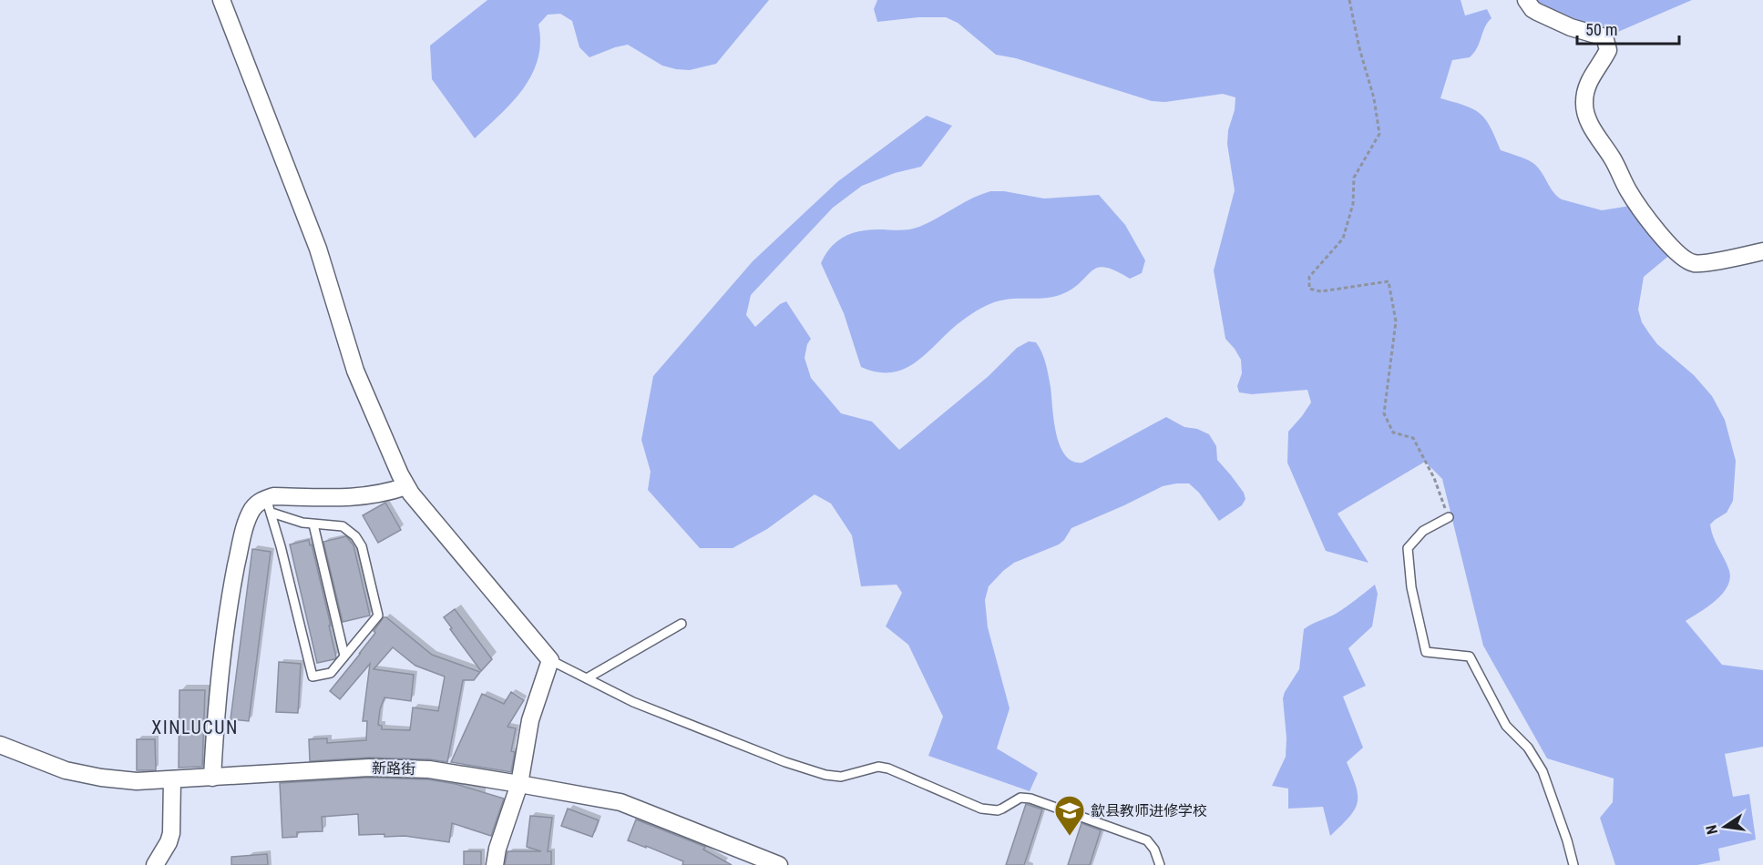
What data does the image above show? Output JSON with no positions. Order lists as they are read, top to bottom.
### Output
{
  "streets": {
    "street": ["新路街"]
  },
  "districts": ["XINLUCUN"],
  "places": {
    "school or university": ["歙县教师进修学校"]
  },
  "scale_bar": "50 m",
  "north": "left"
}
